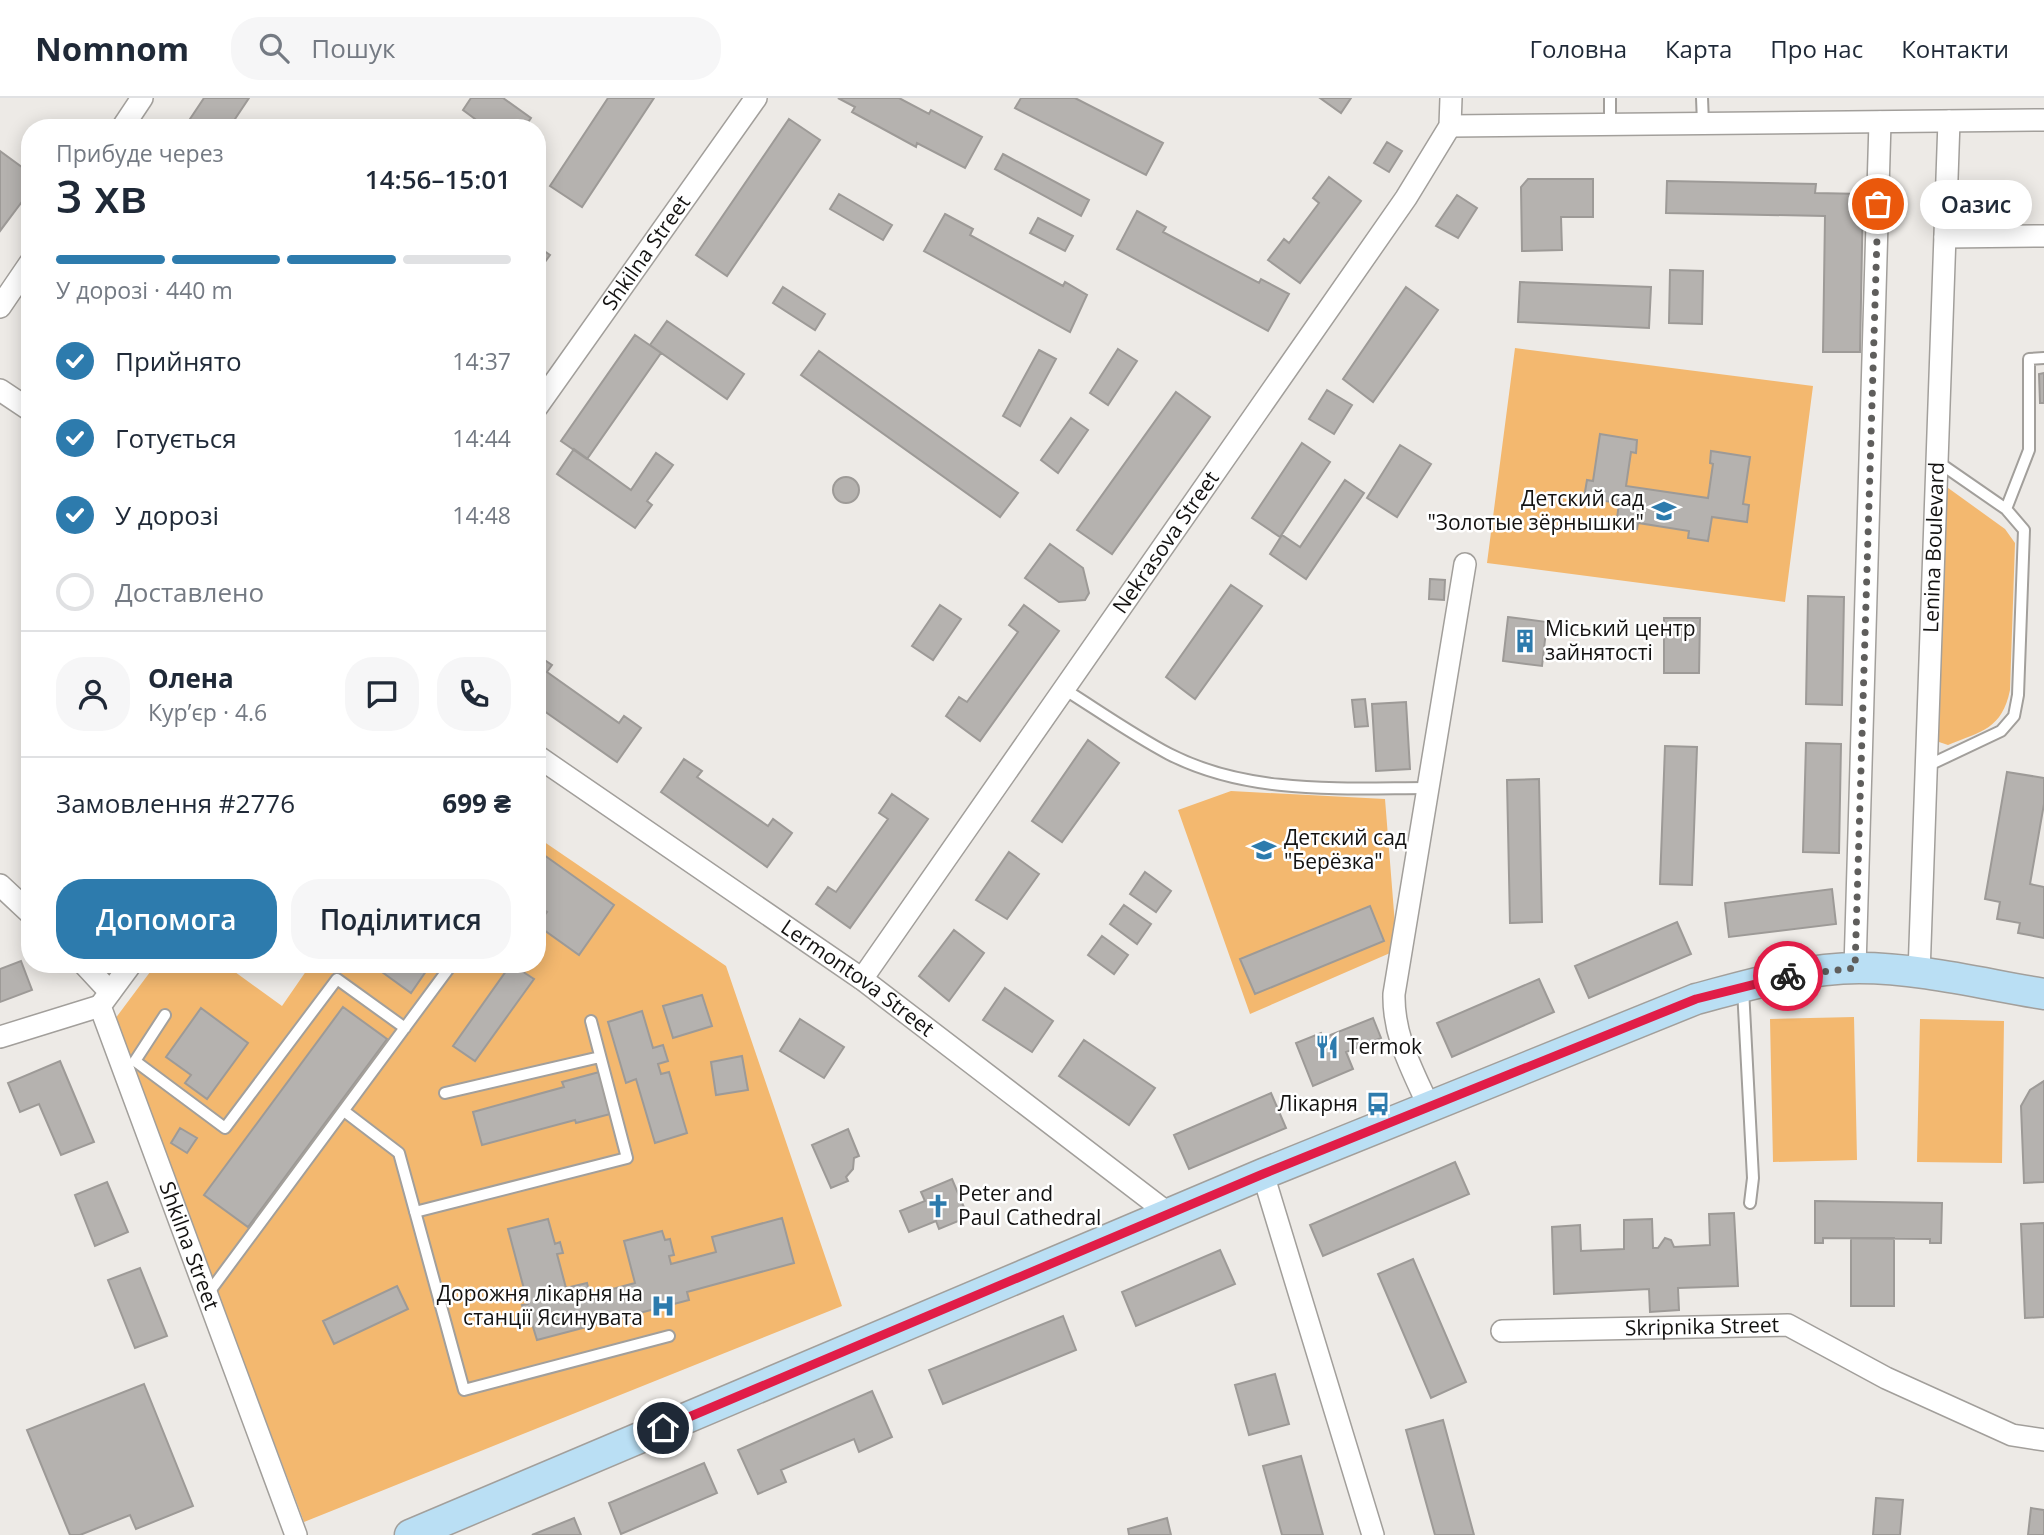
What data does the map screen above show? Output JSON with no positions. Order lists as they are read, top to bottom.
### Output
{
  "streets": {
    "street": [
      "Shkilna Street",
      "Nekrasova Street",
      "Lenina Boulevard",
      "Lermontova Street",
      "Skripnika Street"
    ]
  },
  "crossings": [
    ["Nekrasova Street", "Lermontova Street"]
  ],
  "places": {
    "other": ["Оазис"],
    "school or university": ["Детский сад \"Золотые зёрнышки\"", "Детский сад \"Берёзка\""],
    "building": ["Міський центр зайнятості"],
    "restaurant": ["Termok"],
    "bus stop": ["Лікарня"],
    "church": ["Peter and Paul Cathedral"],
    "hospital": ["Дорожня лікарня на станції Ясинувата"]
  },
  "page": {
    "header": "Nomnom",
    "search": "Пошук",
    "nav": [
      "Головна",
      "Карта",
      "Про нас",
      "Контакти"
    ],
    "heading": ["3 хв", "Прибуде через", "14:56–15:01"],
    "panel": [
      "Олена",
      "Кур’єр · 4.6",
      "Замовлення #2776",
      "699 ₴"
    ],
    "bubble": "Оазис",
    "bar": "У дорозі · 440 m",
    "list": [
      ["Прийнято", "14:37"],
      ["Готується", "14:44"],
      ["У дорозі", "14:48"],
      "Доставлено"
    ],
    "buttons": ["Допомога", "Поділитися"]
  }
}
